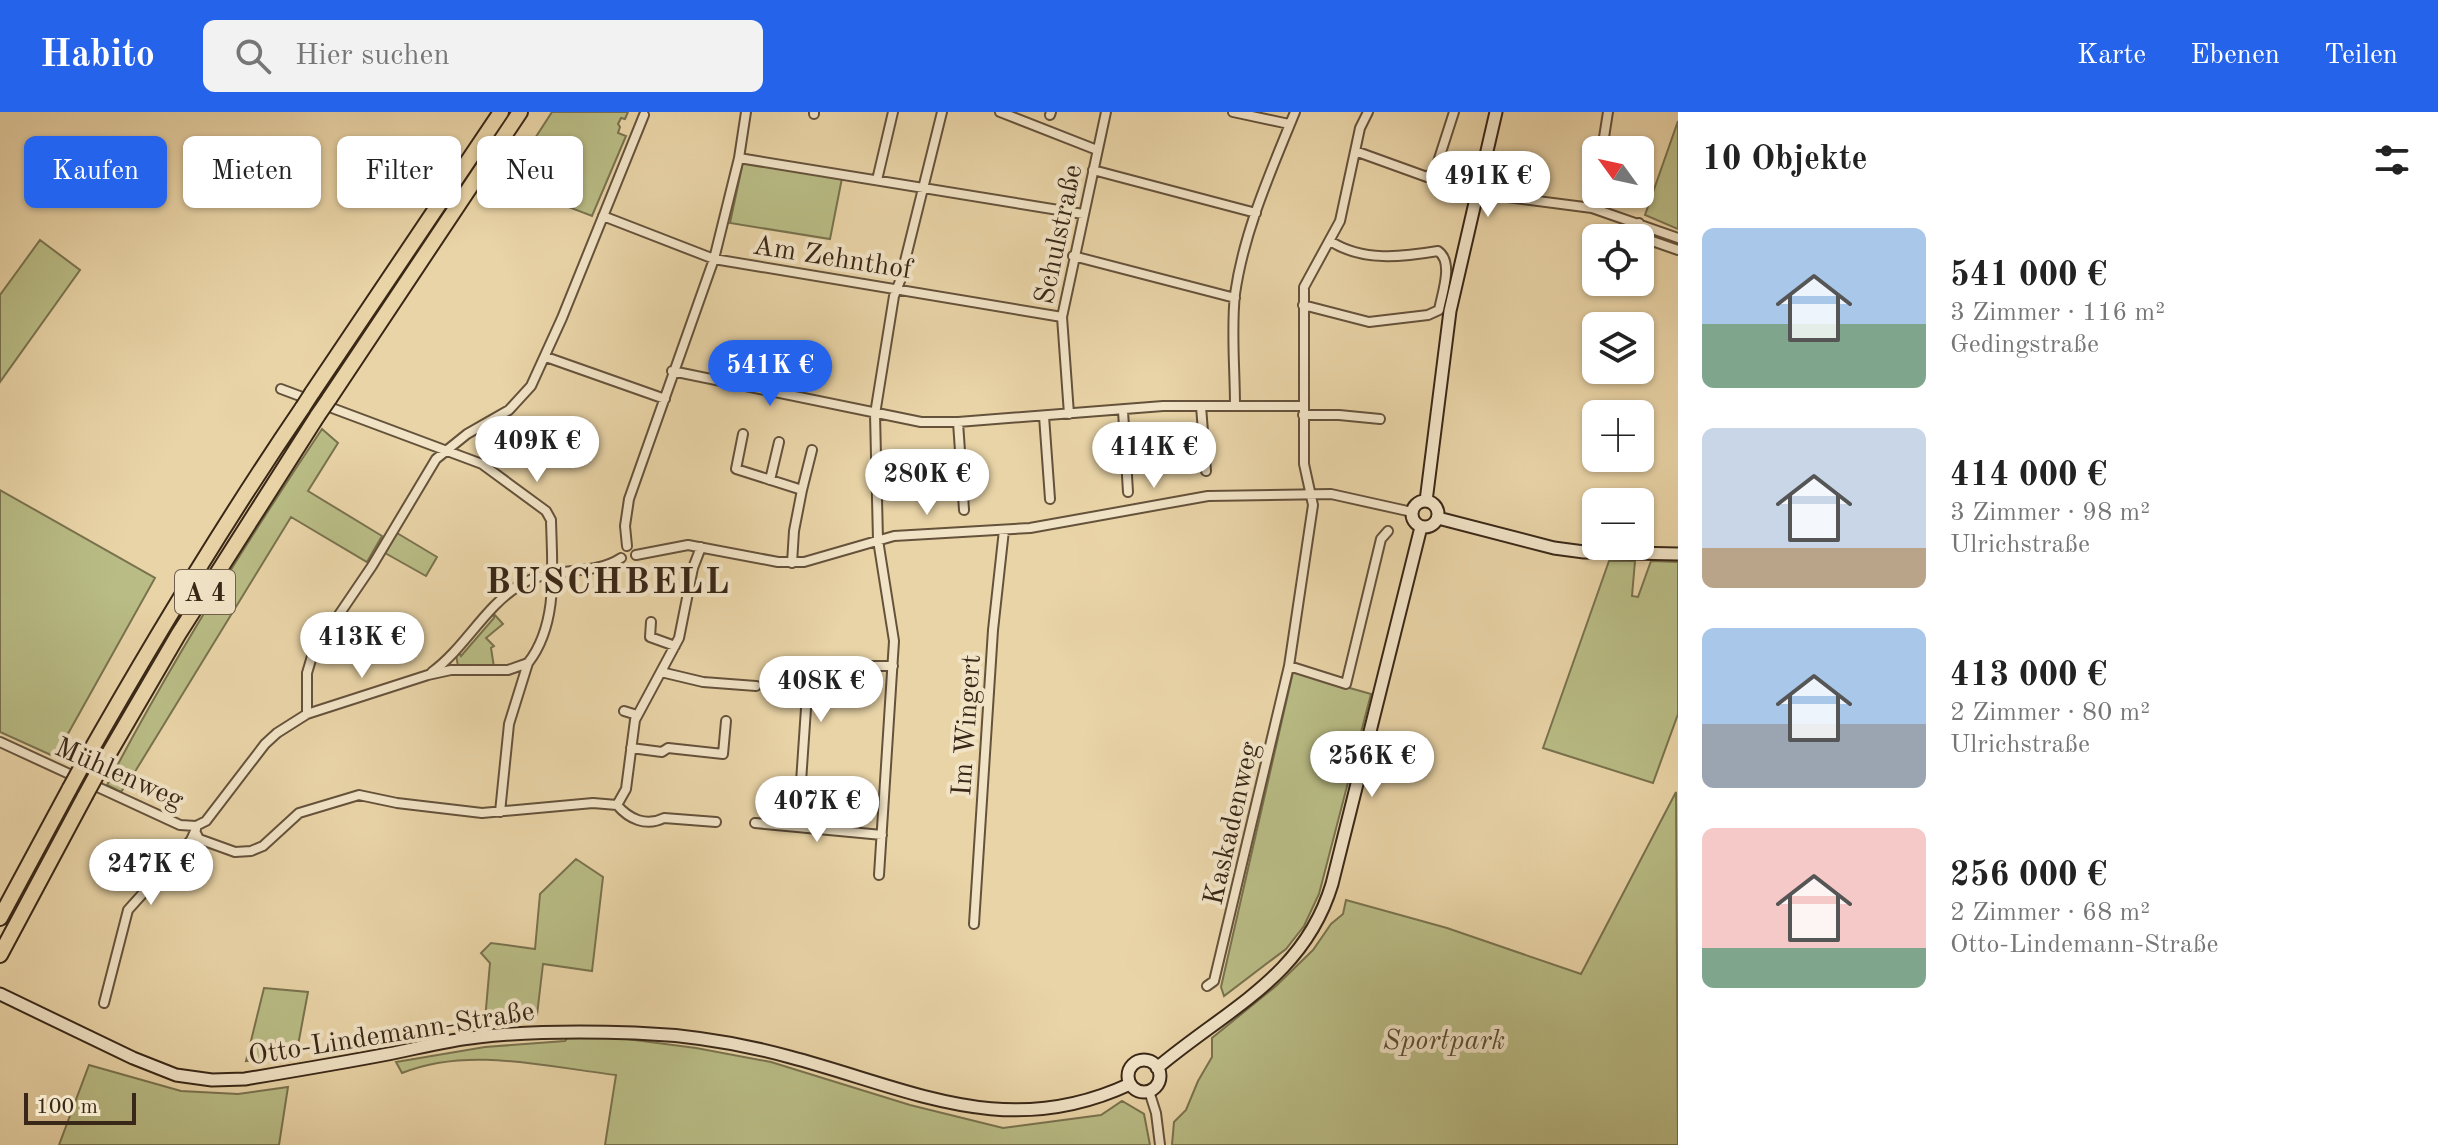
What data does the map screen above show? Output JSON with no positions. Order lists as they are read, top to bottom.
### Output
{
  "streets": {
    "highway": ["A 4"],
    "street": [
      "Schulstraße",
      "Am Zehnthof",
      "Im Wingert",
      "Mühlenweg",
      "Kaskadenweg",
      "Otto-Lindemann-Straße"
    ]
  },
  "crossings": [
    ["Schulstraße", "Am Zehnthof"]
  ],
  "districts": ["BUSCHBELL"],
  "parks": ["Sportpark"],
  "scale_bar": "100 m",
  "north": "top left",
  "page": {
    "header": "Habito",
    "search": "Hier suchen",
    "nav": ["Karte", "Ebenen", "Teilen"],
    "heading": "10 Objekte",
    "map_buttons": ["+", "−"],
    "chip": [
      "Kaufen",
      "Mieten",
      "Filter",
      "Neu"
    ],
    "price": [
      "491K €",
      "541K €",
      "409K €",
      "414K €",
      "280K €",
      "413K €",
      "408K €",
      "256K €",
      "407K €",
      "247K €"
    ],
    "list": [
      {
        "name": "541 000 €",
        "note": "3 Zimmer · 116 m² · Gedingstraße"
      },
      {
        "name": "414 000 €",
        "note": "3 Zimmer · 98 m² · Ulrichstraße"
      },
      {
        "name": "413 000 €",
        "note": "2 Zimmer · 80 m² · Ulrichstraße"
      },
      {
        "name": "256 000 €",
        "note": "2 Zimmer · 68 m² · Otto-Lindemann-Straße"
      }
    ],
    "scale": "100 m"
  }
}
